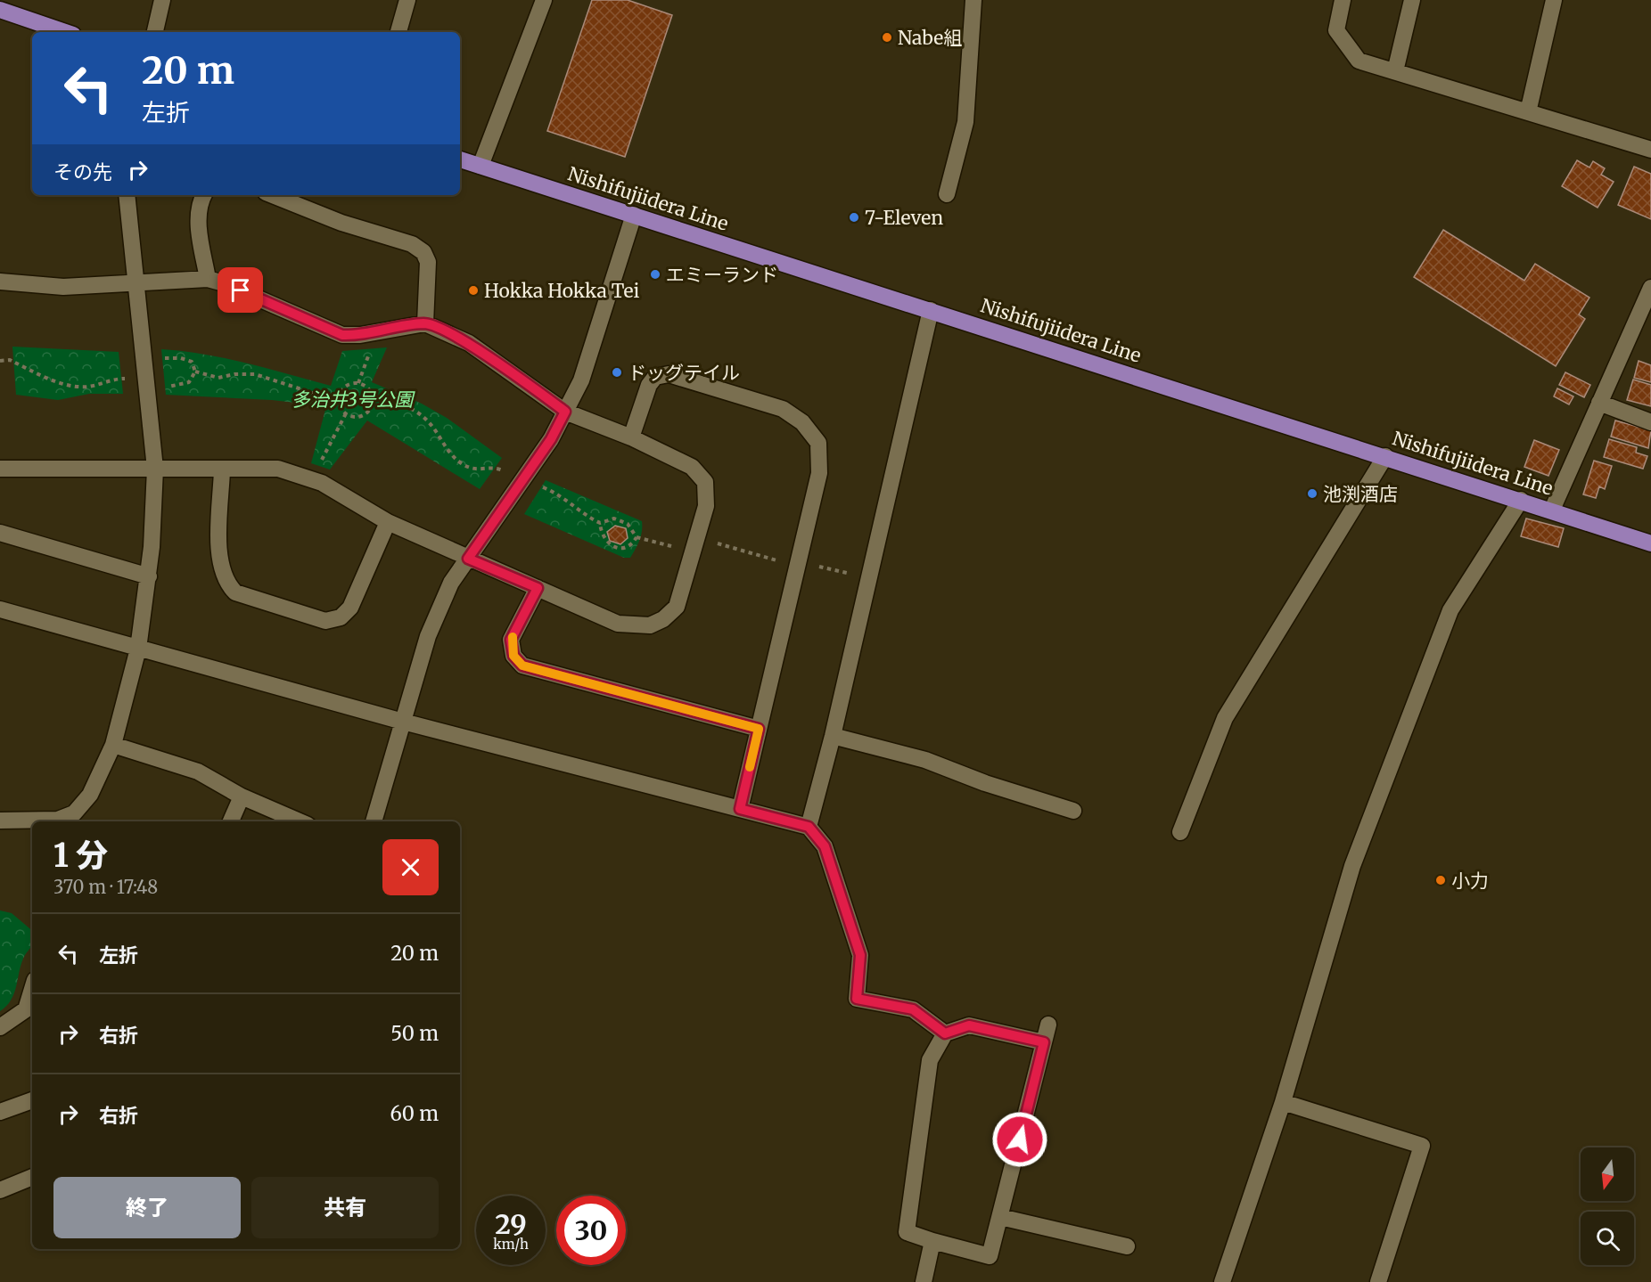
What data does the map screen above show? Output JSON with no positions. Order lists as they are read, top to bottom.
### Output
{
  "streets": {
    "main road": ["Nishifujiidera Line"]
  },
  "parks": ["多治井3号公園"],
  "places": [
    "Nabe組",
    "7-Eleven",
    "エミーランド",
    "Hokka Hokka Tei",
    "ドッグテイル",
    "池渕酒店",
    "小力"
  ],
  "north": "bottom",
  "page": {
    "turn": ["20 m", "左折"],
    "then": "その先",
    "heading": ["1 分", "370 m · 17:48"],
    "list": [
      {
        "name": "左折",
        "value": "20 m"
      },
      {
        "name": "右折",
        "value": "50 m"
      },
      {
        "name": "右折",
        "value": "60 m"
      }
    ],
    "buttons": ["終了", "共有"],
    "speed": "29 km/h",
    "limit": "30"
  }
}
